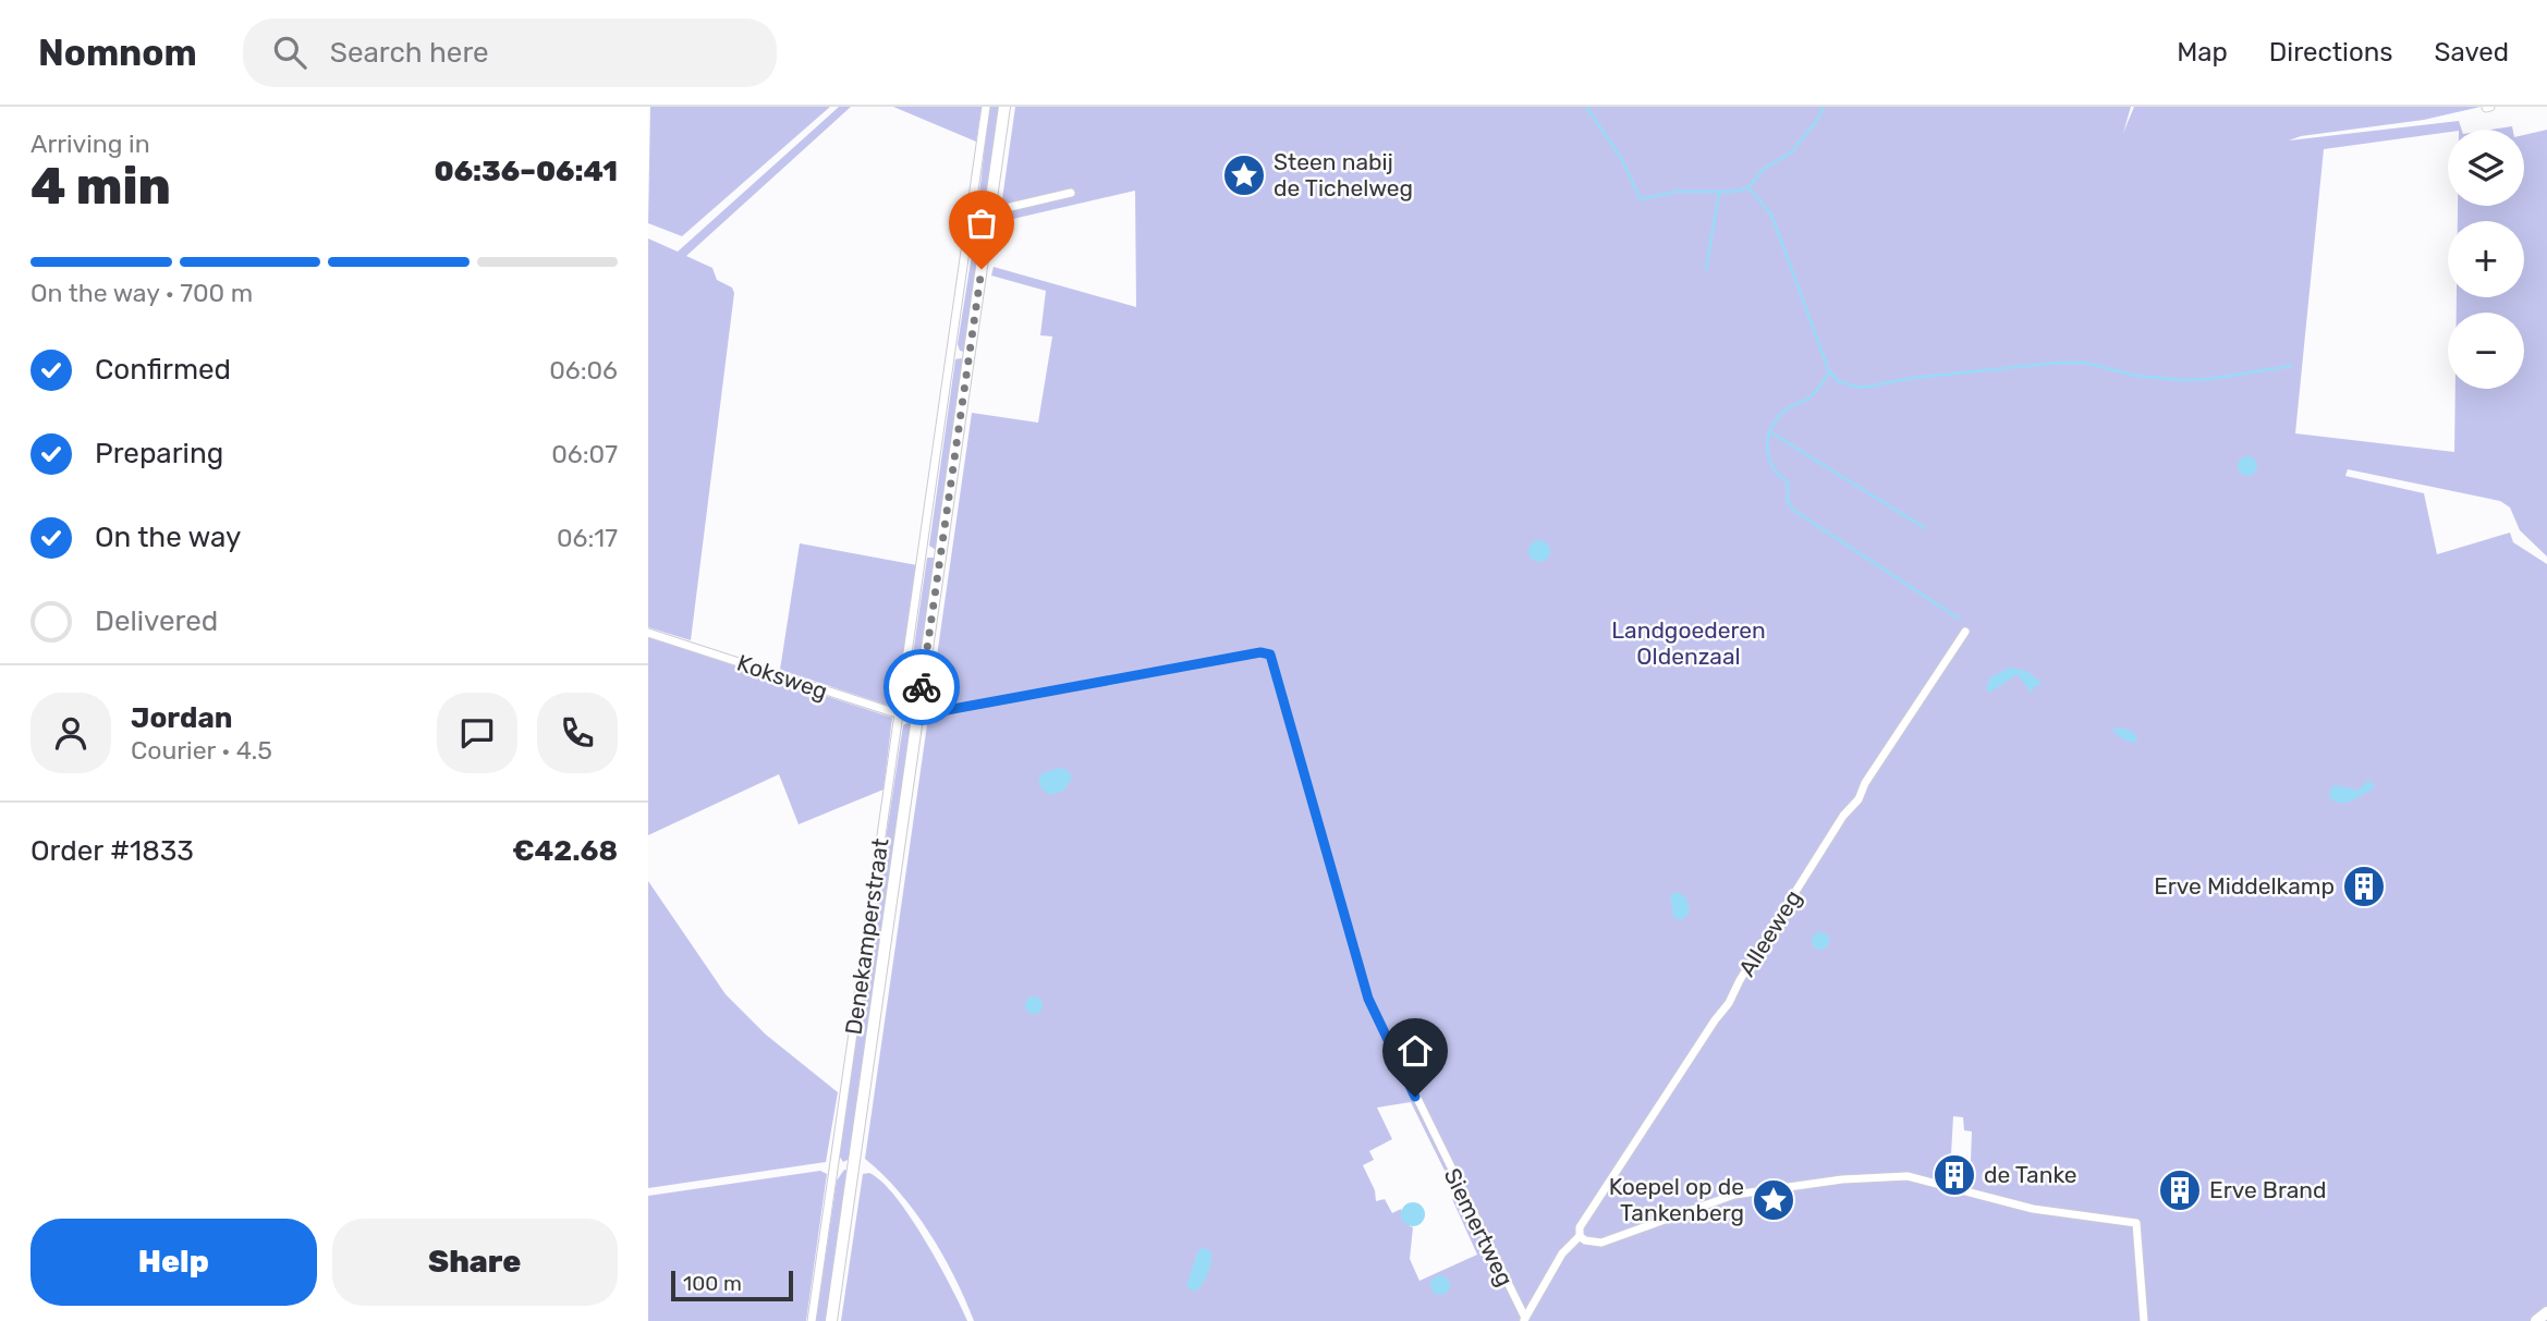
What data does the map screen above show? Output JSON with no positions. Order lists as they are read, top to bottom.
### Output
{
  "streets": {
    "main road": ["Denekamperstraat"],
    "street": ["Koksweg", "Alleeweg", "Siemertweg"]
  },
  "crossings": [
    ["Koksweg", "Denekamperstraat"],
    ["Koksweg", "Siemertweg"],
    ["Alleeweg", "Siemertweg"],
    ["Denekamperstraat", "Siemertweg"]
  ],
  "parks": ["Landgoederen Oldenzaal"],
  "places": {
    "place": ["Steen nabij de Tichelweg", "Koepel op de Tankenberg"],
    "building": ["Erve Middelkamp", "de Tanke", "Erve Brand"]
  },
  "scale_bar": "100 m",
  "page": {
    "header": "Nomnom",
    "search": "Search here",
    "nav": ["Map", "Directions", "Saved"],
    "heading": ["4 min", "Arriving in", "06:36–06:41"],
    "panel": [
      "Jordan",
      "Courier · 4.5",
      "Order #1833",
      "€42.68"
    ],
    "map_buttons": ["+", "−"],
    "bar": "On the way · 700 m",
    "list": [
      ["Confirmed", "06:06"],
      ["Preparing", "06:07"],
      ["On the way", "06:17"],
      "Delivered"
    ],
    "buttons": ["Help", "Share"],
    "scale": "100 m"
  }
}
